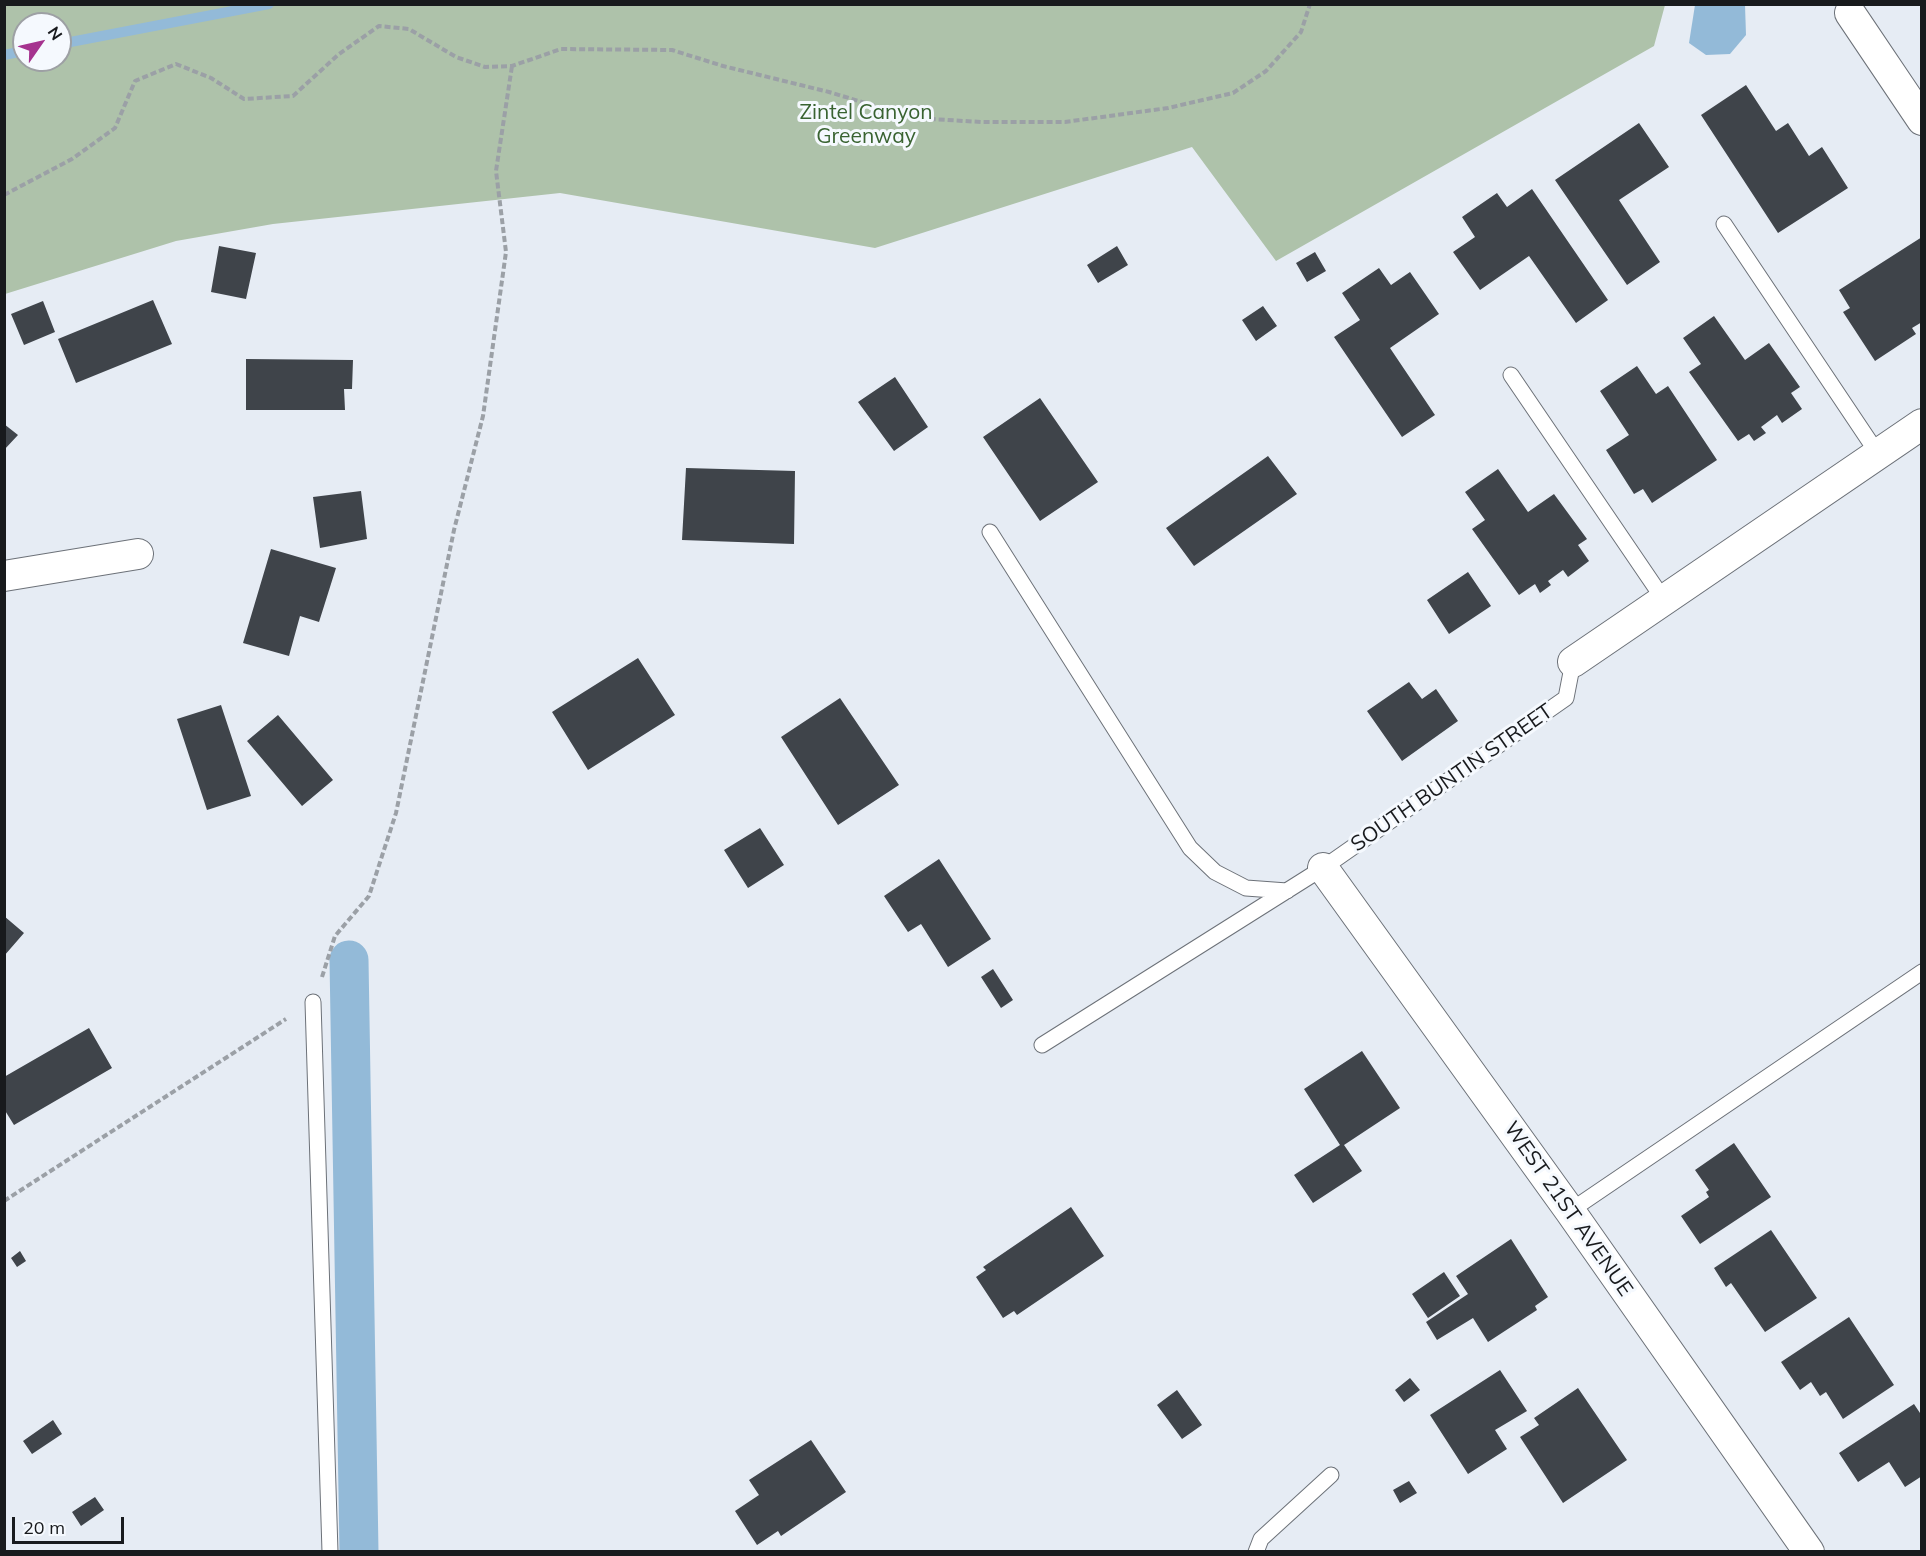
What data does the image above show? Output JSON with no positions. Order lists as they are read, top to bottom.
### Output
{
  "streets": {
    "street": ["SOUTH BUNTIN STREET", "WEST 21ST AVENUE"]
  },
  "crossings": [
    ["SOUTH BUNTIN STREET", "WEST 21ST AVENUE"]
  ],
  "parks": ["Zintel Canyon Greenway"],
  "scale_bar": "20 m",
  "north": "top right"
}
